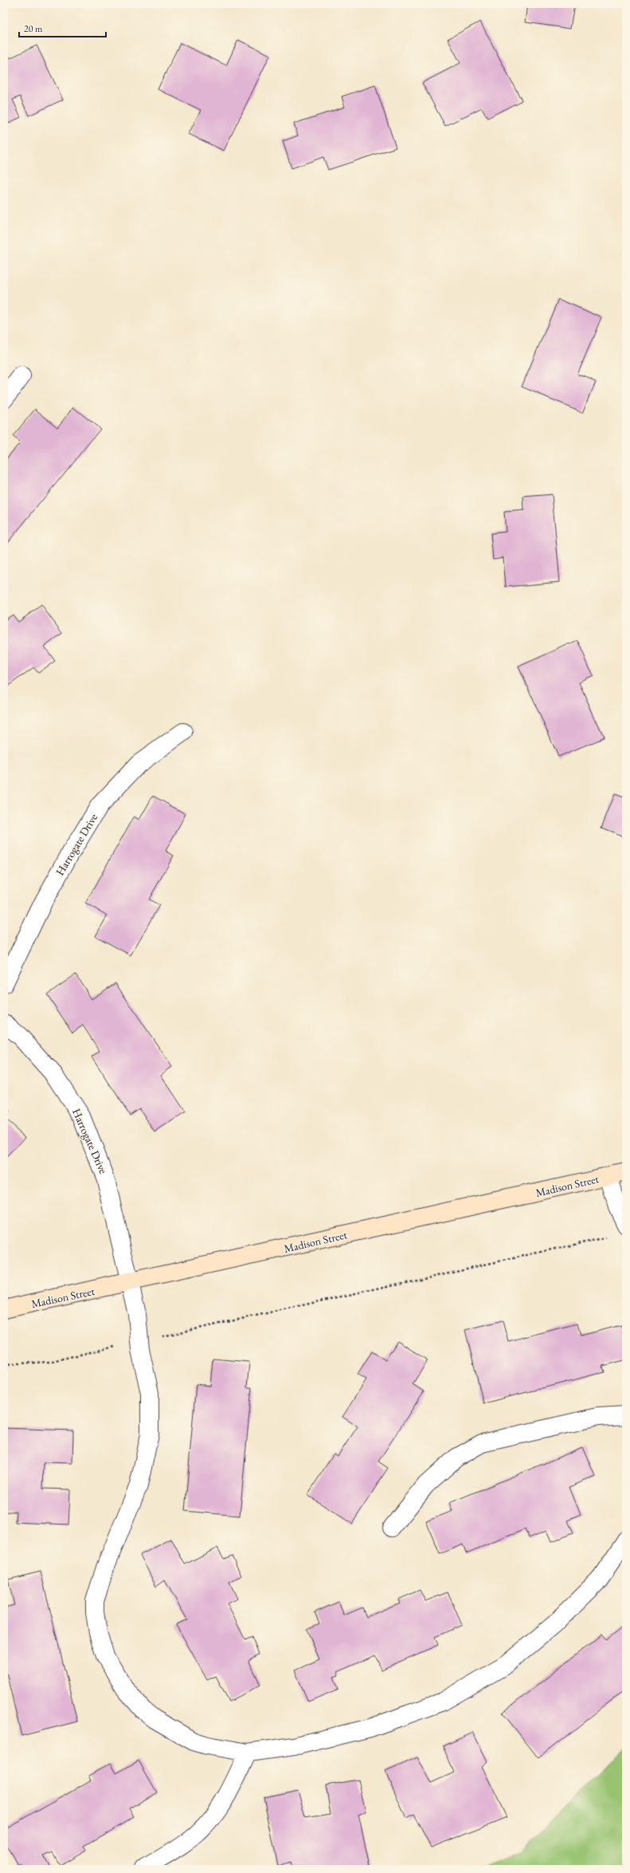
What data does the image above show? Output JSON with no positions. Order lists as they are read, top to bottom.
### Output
{
  "streets": {
    "street": ["Harrogate Drive", "Madison Street"]
  },
  "crossings": [
    ["Harrogate Drive", "Madison Street"]
  ],
  "scale_bar": "20 m"
}
